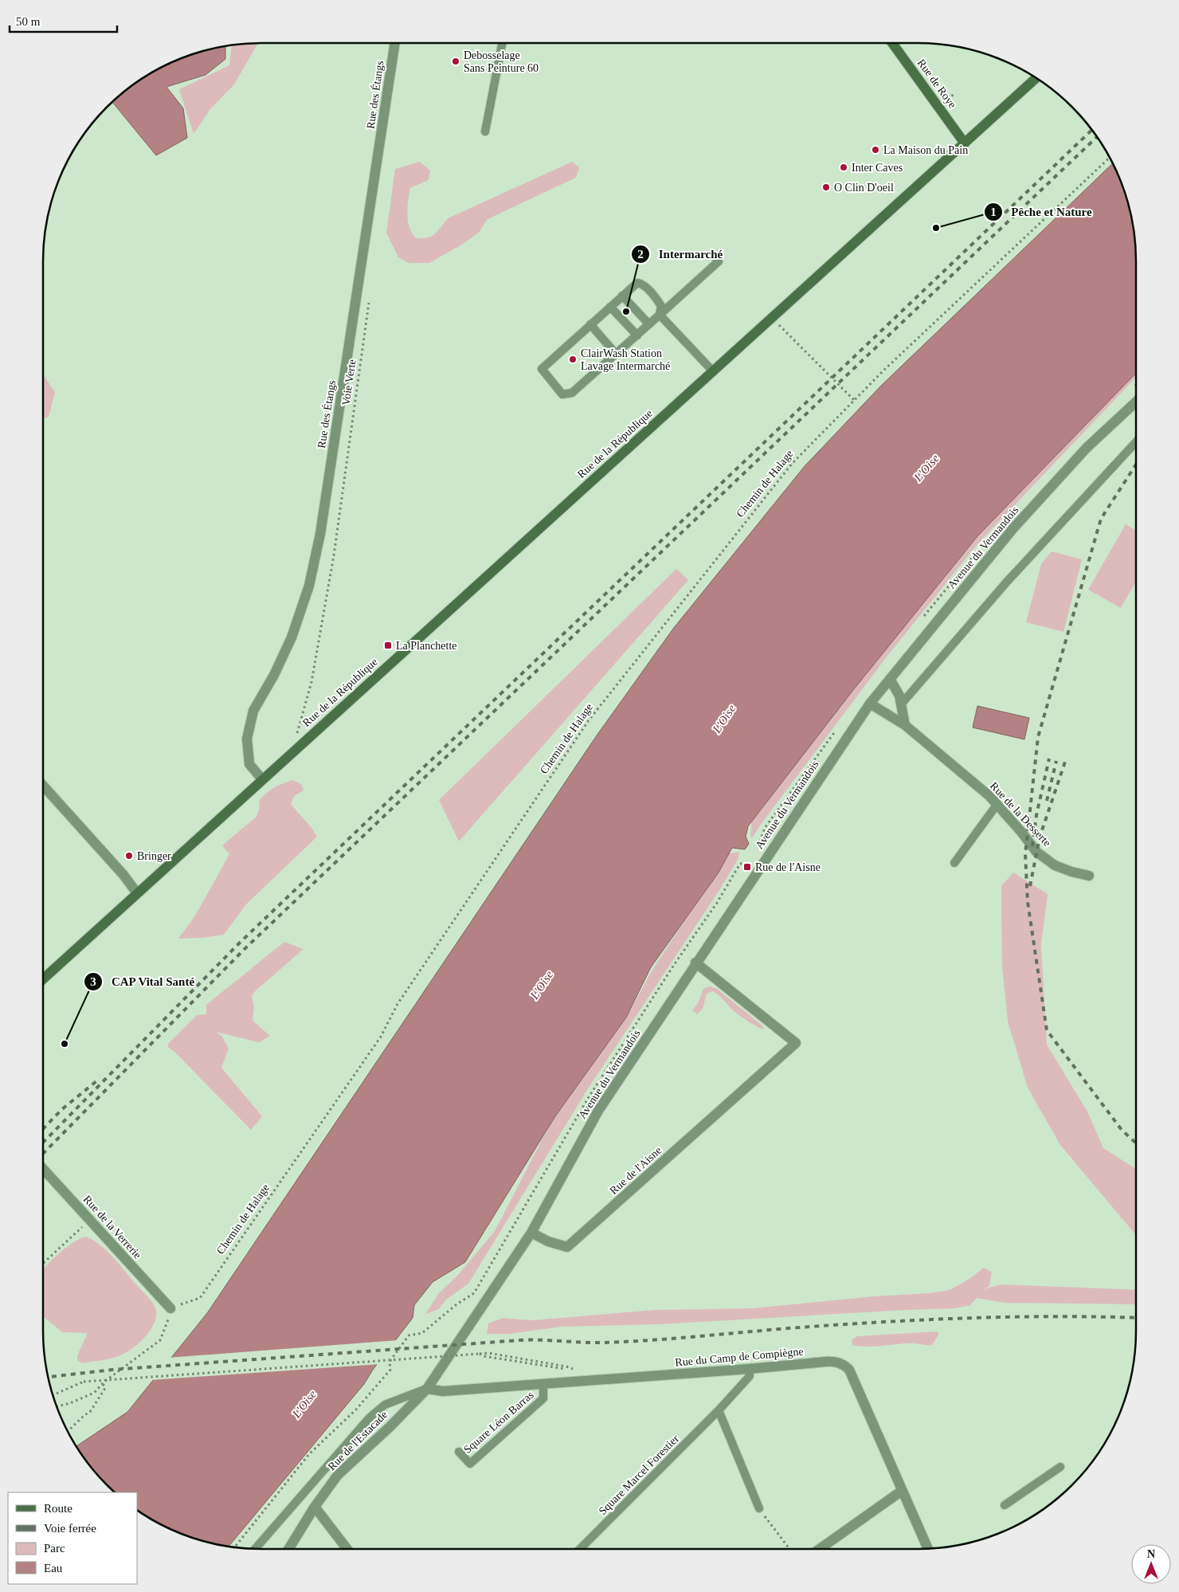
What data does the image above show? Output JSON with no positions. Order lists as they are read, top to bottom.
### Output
{
  "streets": {
    "main road": ["Rue de Roye", "Rue de la République"],
    "street": [
      "Rue des Étangs",
      "Avenue du Vermandois",
      "Rue de la Desserte",
      "Rue de l'Aisne",
      "Rue de la Verrerie",
      "Rue du Camp de Compiègne",
      "Rue de l'Estacade"
    ],
    "lane": ["Square Léon Barras", "Square Marcel Forestier"],
    "path": ["Voie Verte", "Chemin de Halage"]
  },
  "crossings": [
    ["Rue de Roye", "Rue de la République"],
    ["Rue des Étangs", "Rue de la République"],
    ["Chemin de Halage", "Rue de la Verrerie"],
    ["Avenue du Vermandois", "Rue de la Desserte"],
    ["Avenue du Vermandois", "Rue de l'Aisne"],
    ["Avenue du Vermandois", "Rue du Camp de Compiègne"],
    ["Avenue du Vermandois", "Rue de l'Estacade"],
    ["Rue du Camp de Compiègne", "Square Léon Barras"],
    ["Rue du Camp de Compiègne", "Rue de l'Estacade"],
    ["Rue du Camp de Compiègne", "Square Marcel Forestier"]
  ],
  "water": ["L'Oise"],
  "places": {
    "other": [
      "Debosselage Sans Peinture 60",
      "La Maison du Pain",
      "Inter Caves",
      "O Clin D'oeil",
      "Pêche et Nature",
      "Intermarché",
      "ClairWash Station Lavage Intermarché",
      "Bringer",
      "CAP Vital Santé"
    ],
    "transit": ["La Planchette", "Rue de l'Aisne"]
  },
  "legend": [
    "Route",
    "Voie ferrée",
    "Parc",
    "Eau"
  ],
  "scale_bar": "50 m",
  "north": "top"
}
